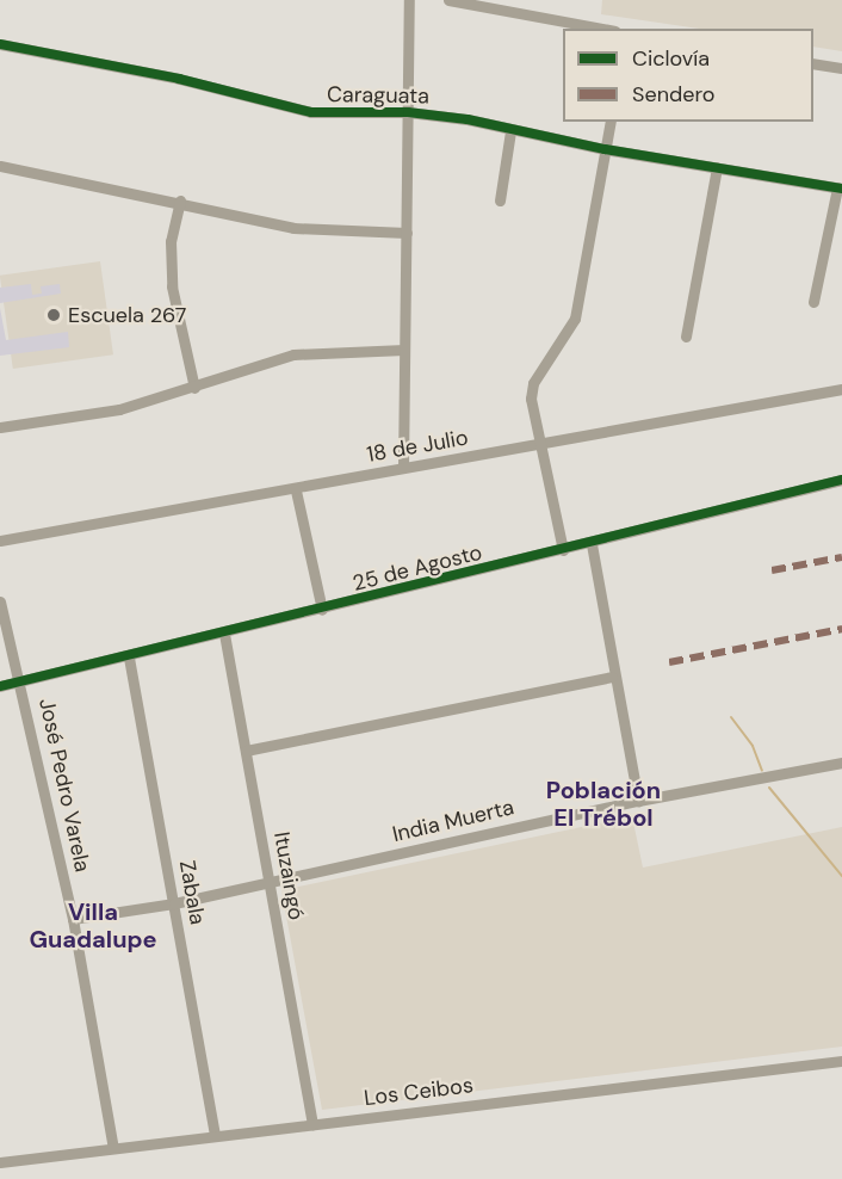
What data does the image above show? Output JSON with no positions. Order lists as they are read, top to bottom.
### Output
{
  "streets": {
    "street": [
      "Caraguata",
      "18 de Julio",
      "25 de Agosto",
      "José Pedro Varela",
      "India Muerta",
      "Ituzaingó",
      "Zabala",
      "Los Ceibos"
    ]
  },
  "crossings": [
    ["25 de Agosto", "José Pedro Varela"],
    ["25 de Agosto", "Ituzaingó"],
    ["25 de Agosto", "Zabala"],
    ["José Pedro Varela", "India Muerta"],
    ["José Pedro Varela", "Los Ceibos"],
    ["India Muerta", "Ituzaingó"],
    ["India Muerta", "Zabala"],
    ["Ituzaingó", "Los Ceibos"],
    ["Zabala", "Los Ceibos"]
  ],
  "districts": ["Población El Trébol", "Villa Guadalupe"],
  "places": ["Escuela 267"],
  "legend": ["Ciclovía", "Sendero"]
}
